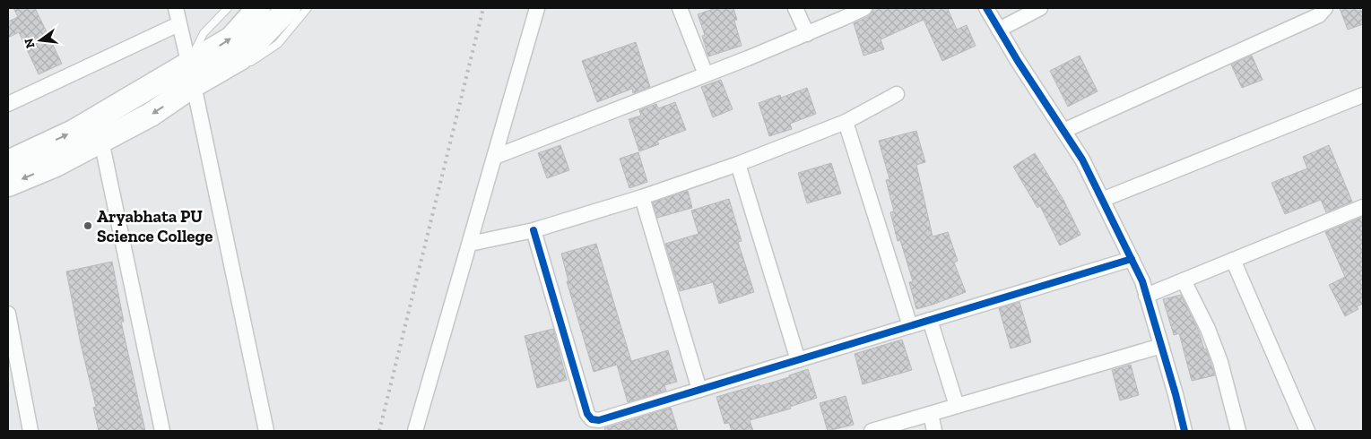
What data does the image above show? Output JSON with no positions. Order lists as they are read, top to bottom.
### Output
{
  "places": ["Aryabhata PU Science College"],
  "north": "left"
}
